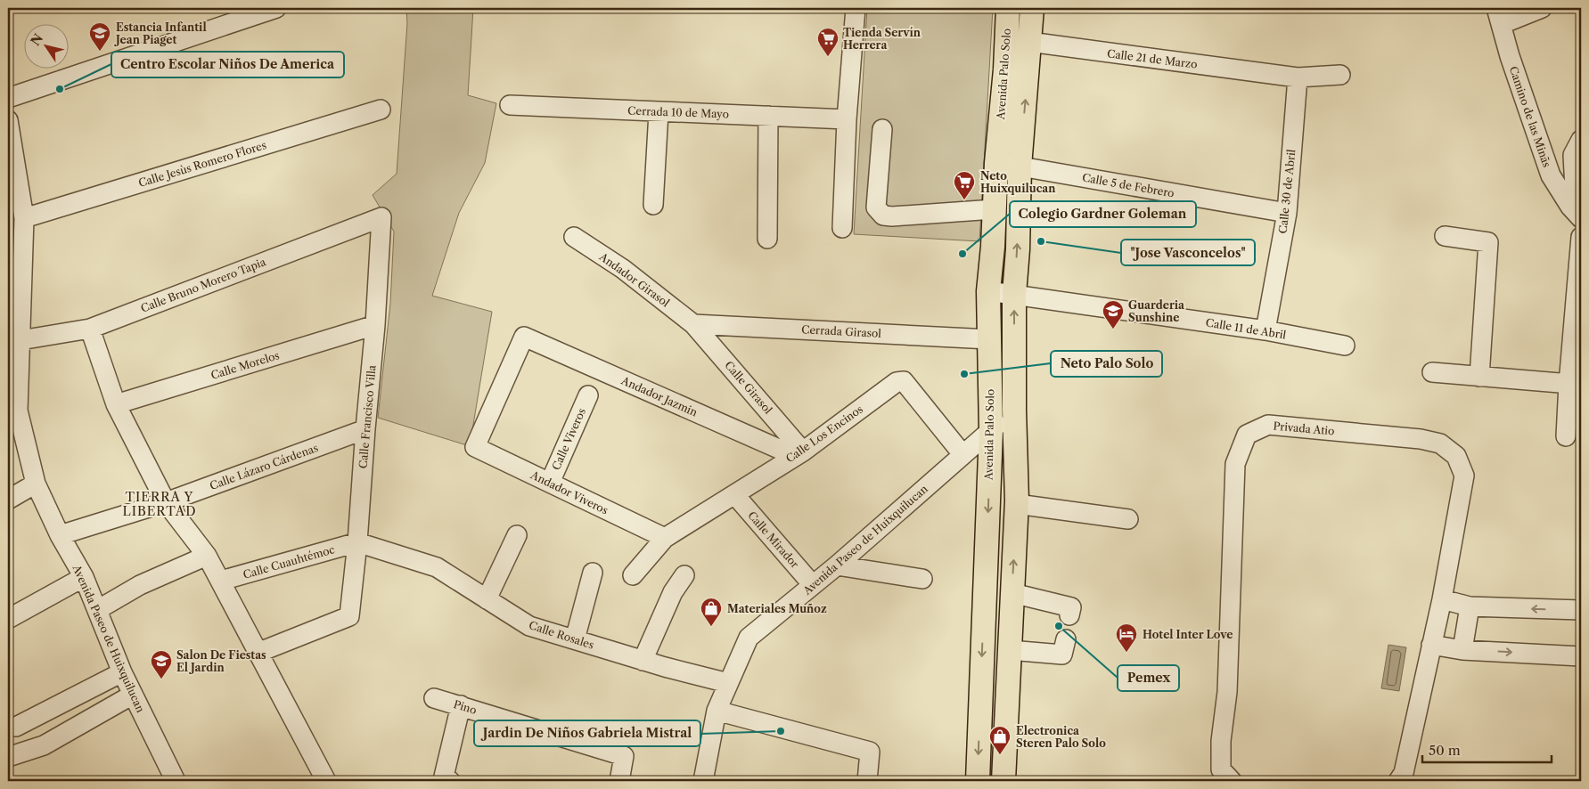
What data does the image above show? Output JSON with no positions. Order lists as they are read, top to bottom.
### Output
{
  "streets": {
    "main road": ["Avenida Palo Solo"],
    "street": [
      "Calle 21 de Marzo",
      "Cerrada 10 de Mayo",
      "Camino de las Minãs",
      "Calle Jesùs Romero Flores",
      "Calle 5 de Febrero",
      "Calle 30 de Abril",
      "Andador Girasol",
      "Calle Bruno Morero Tapia",
      "Calle 11 de Abril",
      "Cerrada Girasol",
      "Calle Morelos",
      "Calle Girasol",
      "Andador Jazmin",
      "Calle Francisco Villa",
      "Privada Atio",
      "Calle Los Encinos",
      "Calle Viveros",
      "Calle Lázaro Cárdenas",
      "Andador Viveros",
      "Calle Mirador",
      "Avenida Paseo de Huixquilucan",
      "Calle Cuauhtémoc",
      "Calle Rosales",
      "Pino"
    ]
  },
  "crossings": [
    ["Calle 21 de Marzo", "Avenida Palo Solo"],
    ["Calle 21 de Marzo", "Calle 30 de Abril"],
    ["Avenida Palo Solo", "Calle 5 de Febrero"],
    ["Avenida Palo Solo", "Calle 11 de Abril"],
    ["Avenida Palo Solo", "Cerrada Girasol"],
    ["Avenida Palo Solo", "Avenida Paseo de Huixquilucan"],
    ["Calle Jesùs Romero Flores", "Avenida Paseo de Huixquilucan"],
    ["Calle 5 de Febrero", "Calle 30 de Abril"],
    ["Calle 30 de Abril", "Calle 11 de Abril"],
    ["Andador Girasol", "Cerrada Girasol"],
    ["Andador Girasol", "Calle Girasol"],
    ["Calle Bruno Morero Tapia", "Calle Francisco Villa"],
    ["Calle Bruno Morero Tapia", "Avenida Paseo de Huixquilucan"],
    ["Cerrada Girasol", "Calle Girasol"],
    ["Calle Morelos", "Calle Francisco Villa"],
    ["Calle Girasol", "Andador Jazmin"],
    ["Calle Girasol", "Calle Los Encinos"],
    ["Andador Jazmin", "Calle Los Encinos"],
    ["Andador Jazmin", "Andador Viveros"],
    ["Calle Francisco Villa", "Calle Lázaro Cárdenas"],
    ["Calle Francisco Villa", "Calle Cuauhtémoc"],
    ["Calle Francisco Villa", "Calle Rosales"],
    ["Calle Los Encinos", "Andador Viveros"],
    ["Calle Los Encinos", "Calle Mirador"],
    ["Calle Los Encinos", "Avenida Paseo de Huixquilucan"],
    ["Calle Viveros", "Andador Viveros"],
    ["Calle Lázaro Cárdenas", "Avenida Paseo de Huixquilucan"],
    ["Calle Mirador", "Avenida Paseo de Huixquilucan"],
    ["Avenida Paseo de Huixquilucan", "Calle Rosales"],
    ["Calle Cuauhtémoc", "Calle Rosales"]
  ],
  "districts": ["TIERRA Y LIBERTAD"],
  "places": {
    "school or university": ["Estancia Infantil Jean Piaget", "Guarderia Sunshine", "Salon De Fiestas El Jardin"],
    "supermarket": ["Tienda Servín Herrera", "Neto Huixquilucan"],
    "other": [
      "Centro Escolar Niños De America",
      "\"Jose Vasconcelos\"",
      "Colegio Gardner Goleman",
      "Neto Palo Solo",
      "Pemex",
      "Jardin De Niños Gabriela Mistral"
    ],
    "shop": ["Materiales Muñoz", "Electronica Steren Palo Solo"],
    "hotel": ["Hotel Inter Love"]
  },
  "scale_bar": "50 m",
  "north": "top left"
}
